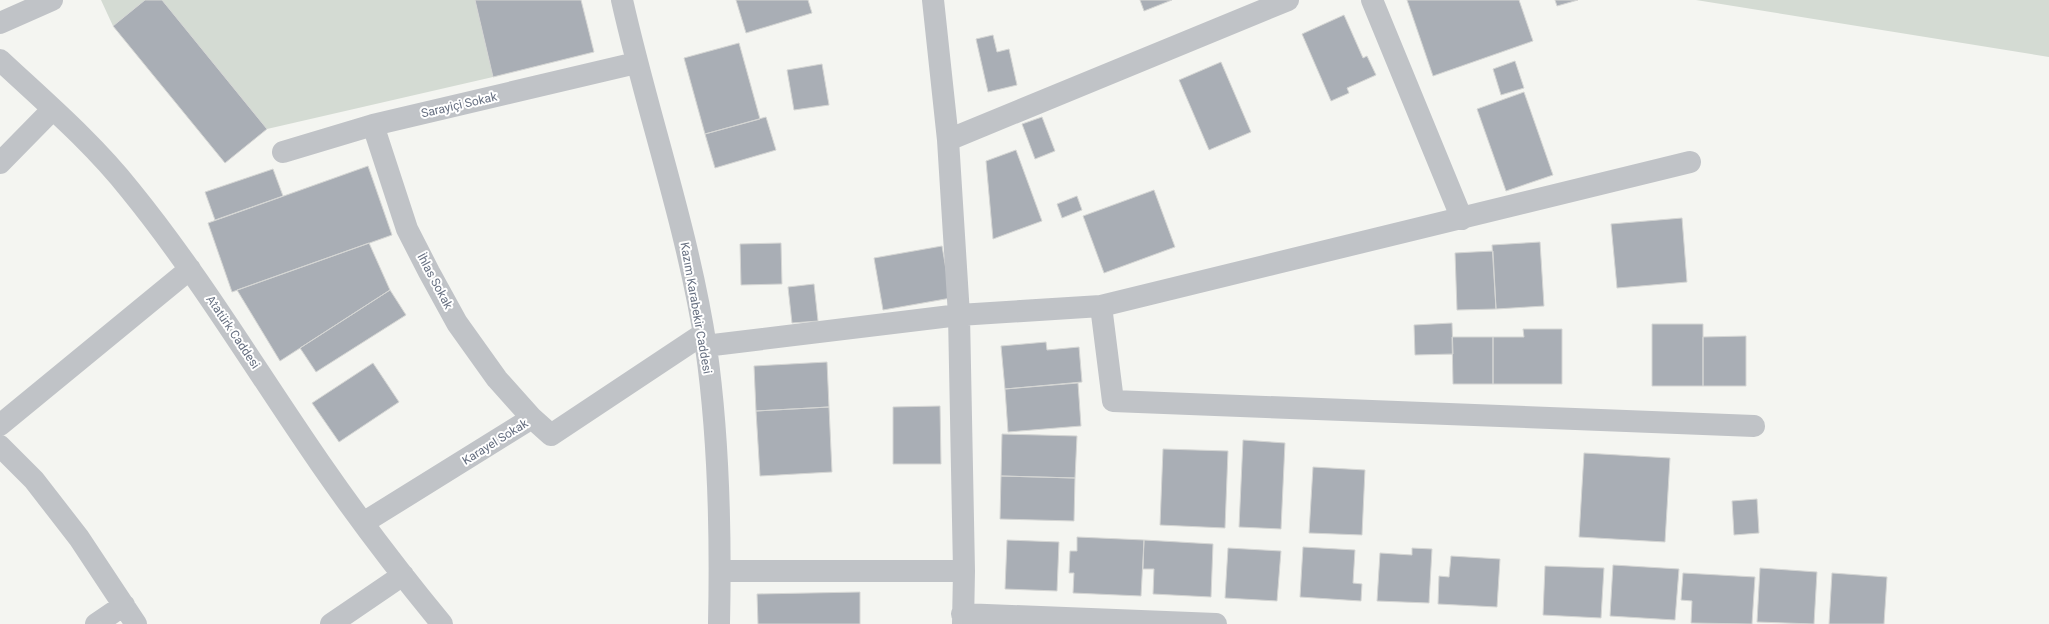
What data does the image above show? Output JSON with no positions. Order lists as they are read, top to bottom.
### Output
{
  "streets": {
    "street": [
      "Sarayiçi Sokak",
      "İhlas Sokak",
      "Kazım Karabekir Caddesi",
      "Atatürk Caddesi",
      "Karayel Sokak"
    ]
  },
  "crossings": [
    ["Sarayiçi Sokak", "İhlas Sokak"],
    ["Sarayiçi Sokak", "Kazım Karabekir Caddesi"],
    ["İhlas Sokak", "Karayel Sokak"],
    ["Kazım Karabekir Caddesi", "Karayel Sokak"],
    ["Atatürk Caddesi", "Karayel Sokak"]
  ]
}
